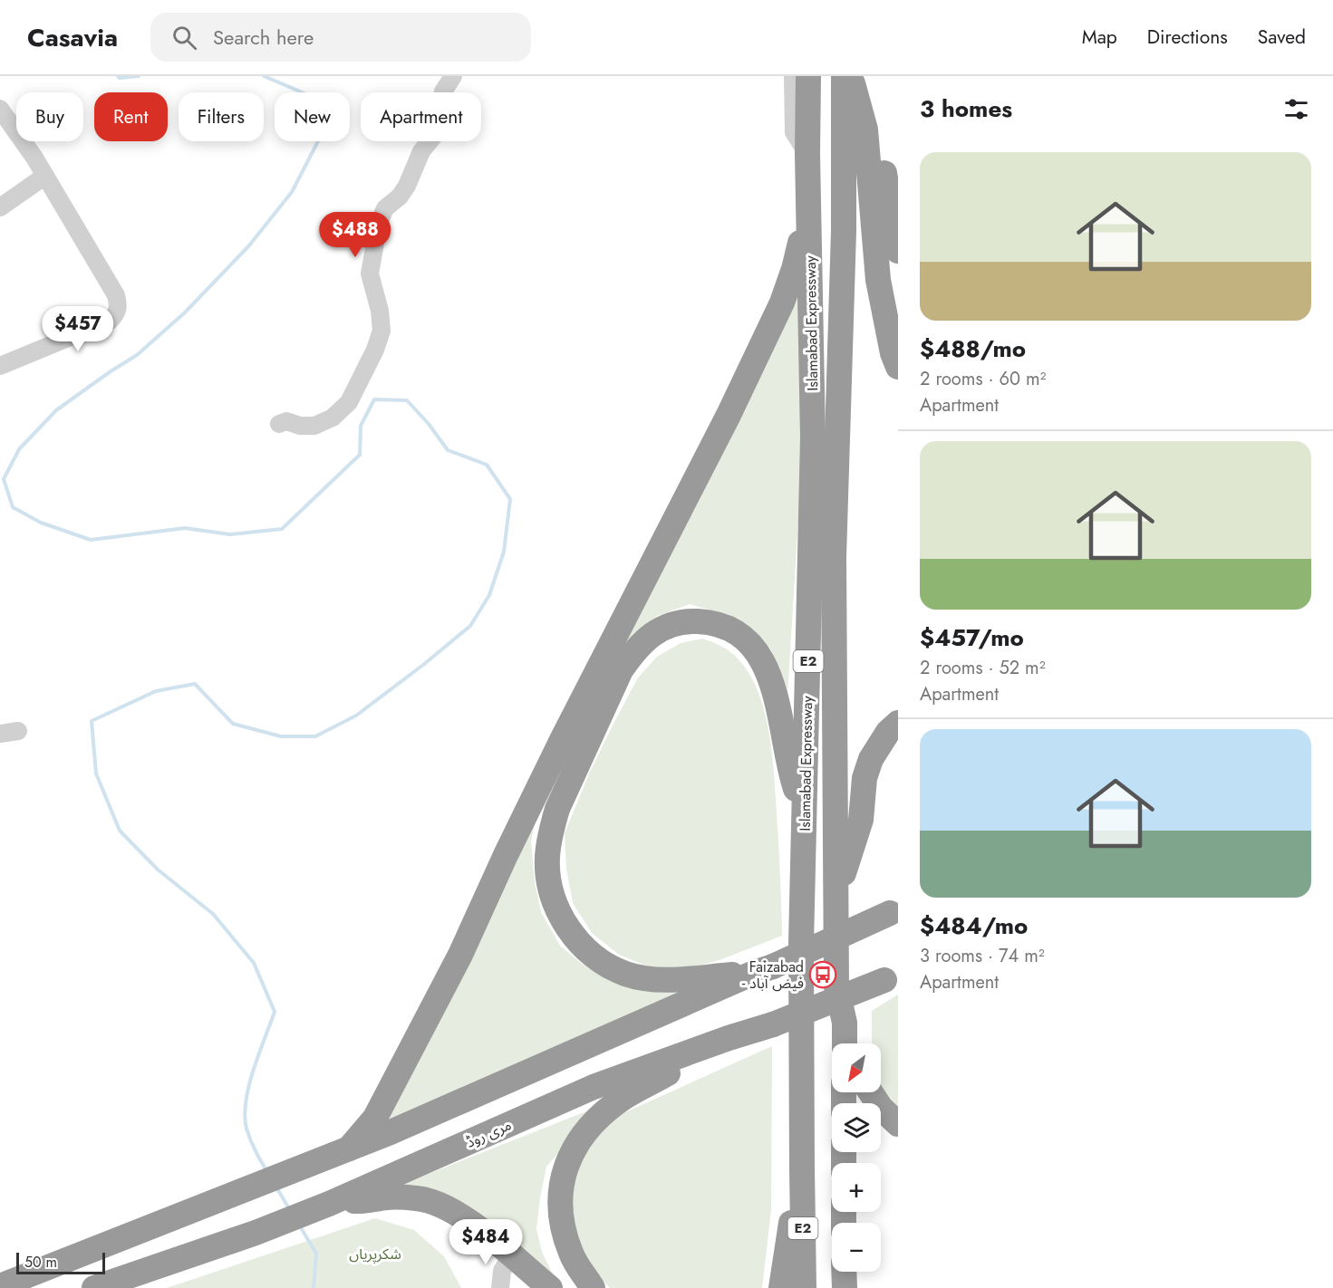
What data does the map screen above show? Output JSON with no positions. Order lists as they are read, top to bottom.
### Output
{
  "streets": {
    "highway": ["Islamabad Expressway", "E2", "مری روڈ"]
  },
  "parks": ["شکرپریاں"],
  "places": {
    "bus stop": ["Faizabad - فیض آباد"]
  },
  "scale_bar": "50 m",
  "north": "bottom left",
  "page": {
    "header": "Casavia",
    "search": "Search here",
    "nav": ["Map", "Directions", "Saved"],
    "heading": "3 homes",
    "chip": [
      "Buy",
      "Rent",
      "Filters",
      "New",
      "Apartment"
    ],
    "list": [
      {
        "name": "$488/mo",
        "note": "2 rooms · 60 m² · Apartment"
      },
      {
        "name": "$457/mo",
        "note": "2 rooms · 52 m² · Apartment"
      },
      {
        "name": "$484/mo",
        "note": "3 rooms · 74 m² · Apartment"
      }
    ],
    "price": ["$488", "$457", "$484"],
    "map_buttons": ["+", "−"],
    "scale": "50 m"
  }
}
